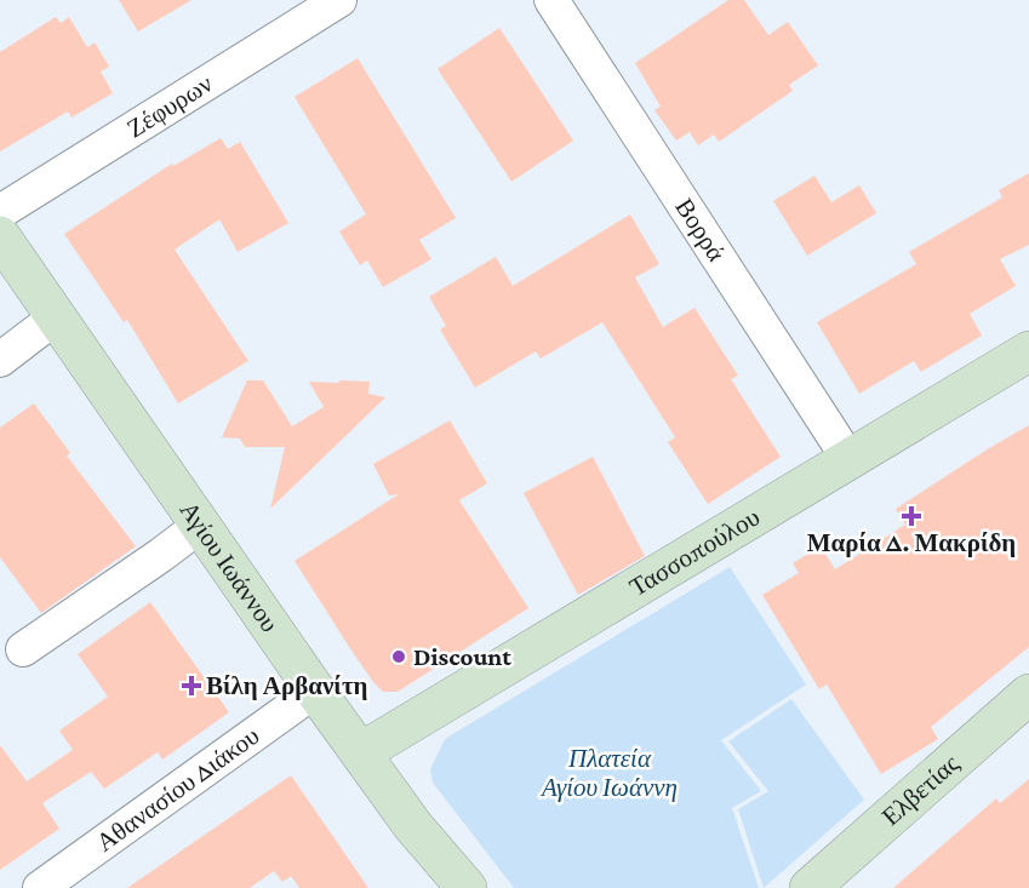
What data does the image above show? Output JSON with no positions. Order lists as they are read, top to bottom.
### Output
{
  "streets": {
    "street": [
      "Ζέφυρων",
      "Βορρά",
      "Τασσοπούλου",
      "Αγίου Ιωάννου",
      "Αθανασίου Διάκου",
      "Ελβετίας"
    ]
  },
  "crossings": [
    ["Βορρά", "Τασσοπούλου"],
    ["Τασσοπούλου", "Αγίου Ιωάννου"],
    ["Αγίου Ιωάννου", "Αθανασίου Διάκου"]
  ],
  "parks": ["Πλατεία Αγίου Ιωάννη"],
  "places": {
    "health": ["Μαρία Δ. Μακρίδη", "Βίλη Αρβανίτη"],
    "other": ["Discount"]
  }
}
